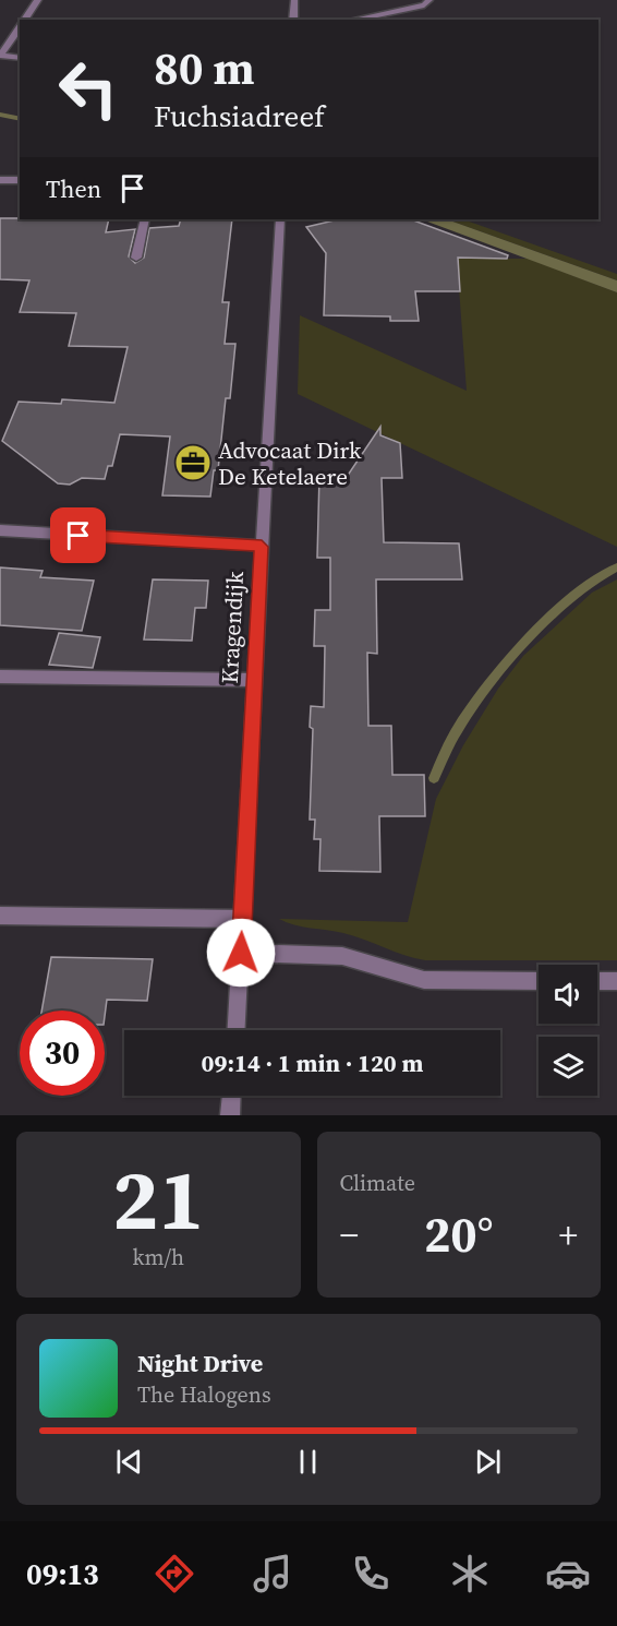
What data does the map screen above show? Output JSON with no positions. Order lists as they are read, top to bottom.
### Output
{
  "streets": {
    "street": ["Kragendijk"]
  },
  "places": {
    "office": ["Advocaat Dirk De Ketelaere"]
  },
  "page": {
    "turn": ["80 m", "Fuchsiadreef"],
    "then": "Then",
    "limit": "30",
    "trip": "09:14 · 1 min · 120 m",
    "tile": [
      ["21", "km/h"],
      "Climate"
    ],
    "heat": ["−", "20°", "+"],
    "song": ["Night Drive", "The Halogens"],
    "tabs": "09:13"
  }
}
